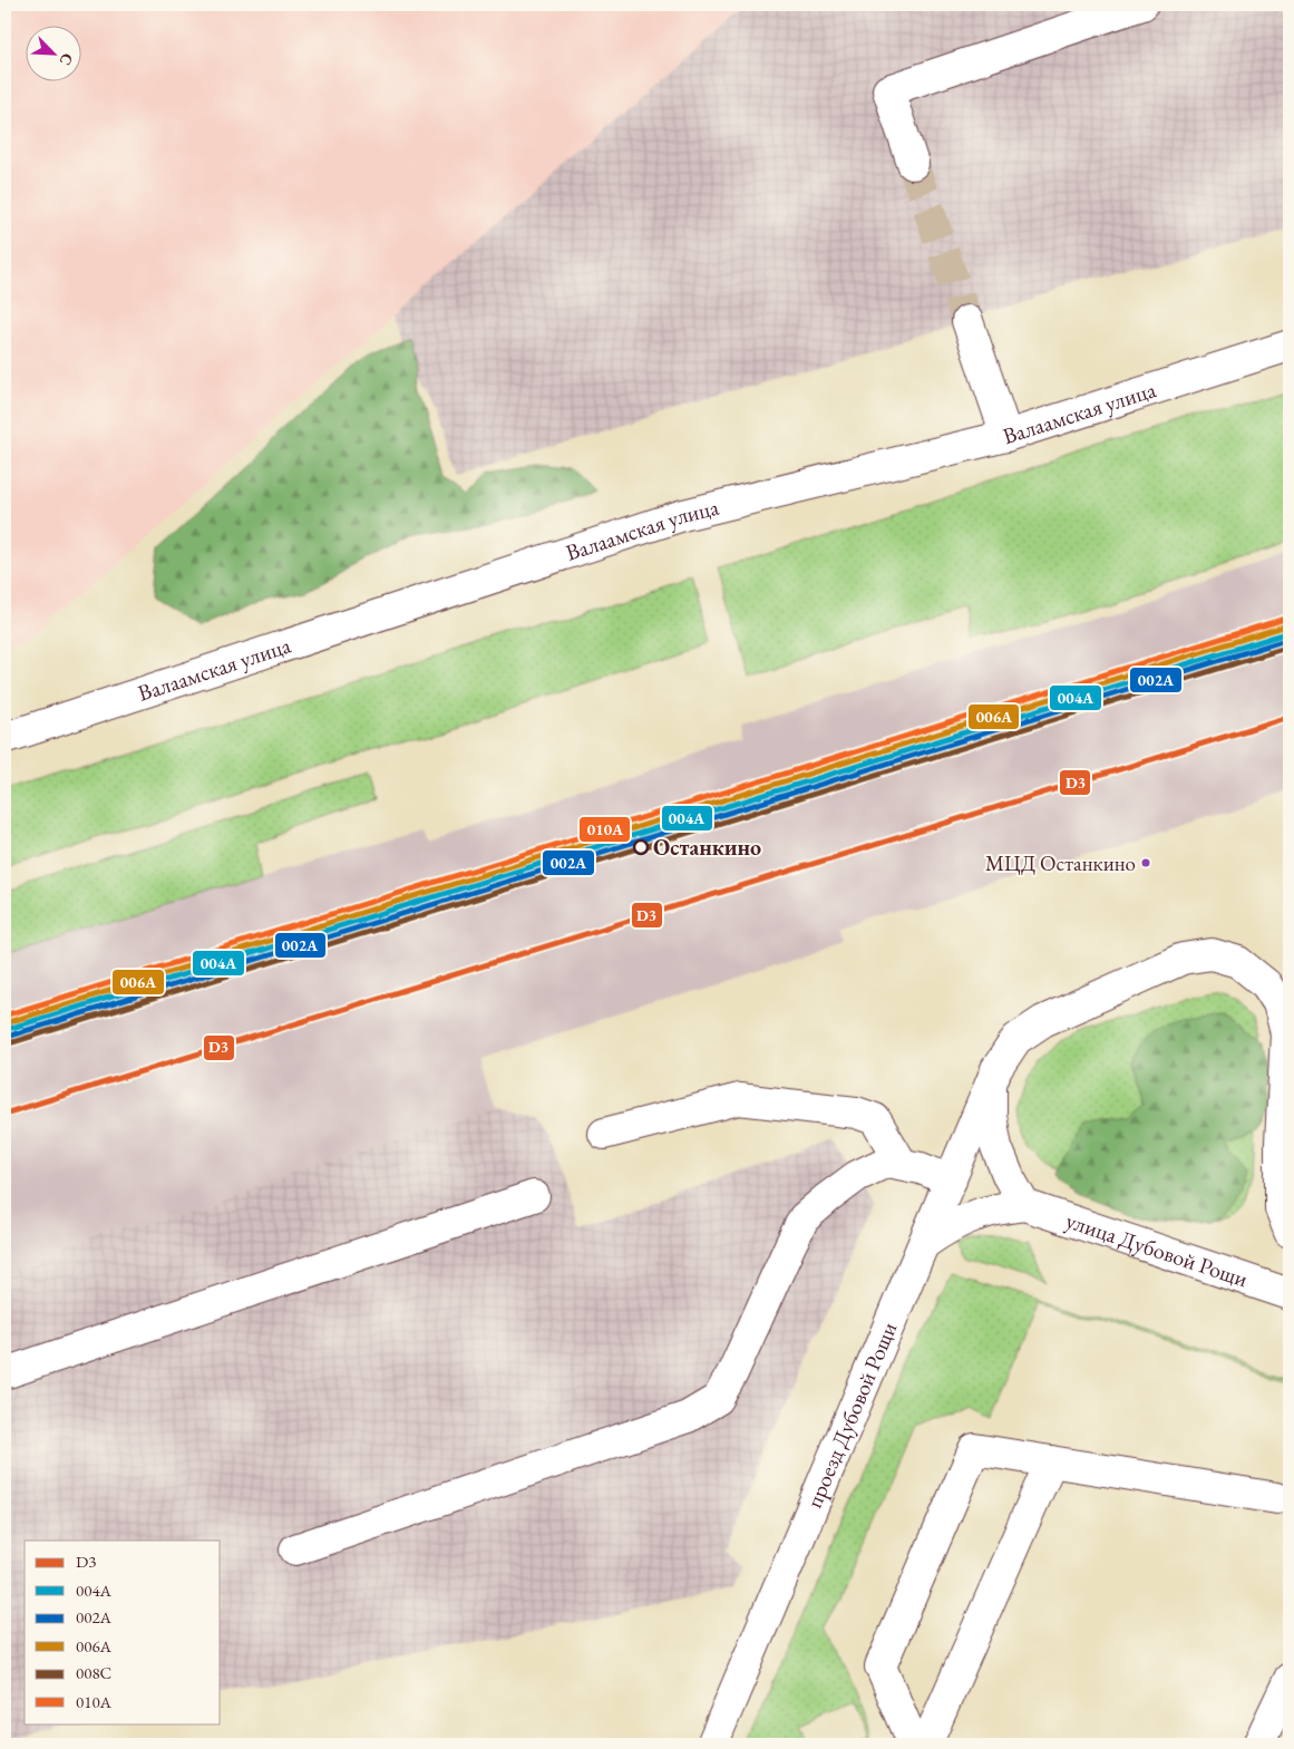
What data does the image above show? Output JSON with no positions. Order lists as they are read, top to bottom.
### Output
{
  "streets": {
    "street": ["Валаамская улица", "улица Дубовой Рощи", "проезд Дубовой Рощи"]
  },
  "places": ["Останкино", "МЦД Останкино"],
  "lines": [
    "transit line 010А",
    "transit line 006А",
    "transit line 004А",
    "transit line 002А",
    "transit line 008С",
    "transit line D3"
  ],
  "legend": [
    "D3",
    "004А",
    "002А",
    "006А",
    "008С",
    "010А"
  ],
  "north": "bottom right"
}
